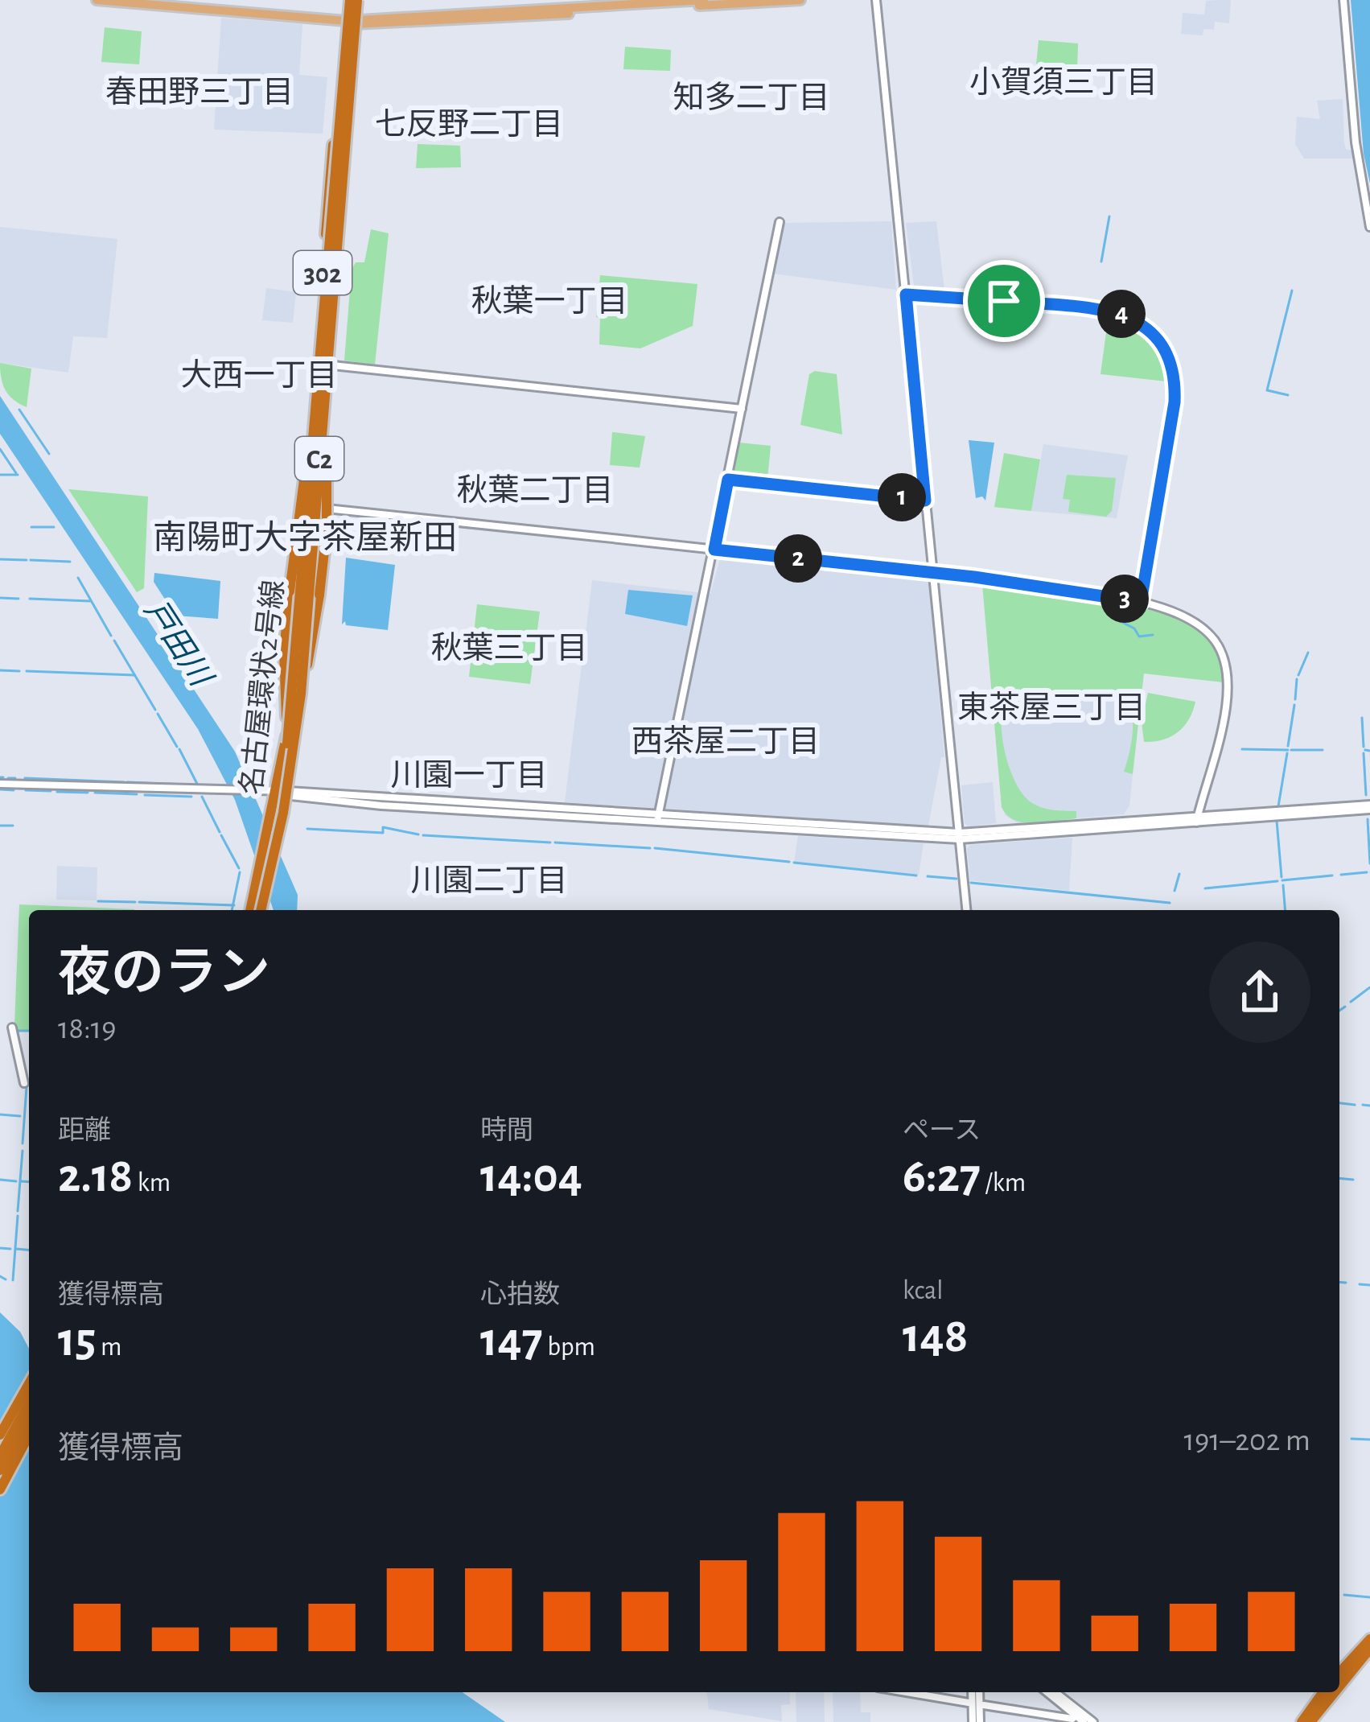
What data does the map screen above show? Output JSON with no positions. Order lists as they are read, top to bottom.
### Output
{
  "streets": {
    "highway": ["302", "C2", "名古屋環状2号線"]
  },
  "crossings": [
    ["C2", "名古屋環状2号線"]
  ],
  "districts": [
    "小賀須三丁目",
    "春田野三丁目",
    "知多二丁目",
    "七反野二丁目",
    "秋葉一丁目",
    "大西一丁目",
    "秋葉二丁目",
    "南陽町大字茶屋新田",
    "秋葉三丁目",
    "東茶屋三丁目",
    "西茶屋二丁目",
    "川園一丁目",
    "川園二丁目"
  ],
  "water": ["戸田川"],
  "page": {
    "pins": [
      "4",
      "1",
      "2",
      "3"
    ],
    "heading": ["夜のラン", "18:19"],
    "stats": [
      ["距離", "2.18 km"],
      ["時間", "14:04"],
      ["ペース", "6:27 /km"],
      ["獲得標高", "15 m"],
      ["心拍数", "147 bpm"],
      ["kcal", "148"]
    ],
    "chart": ["獲得標高", "191–202 m"]
  }
}
